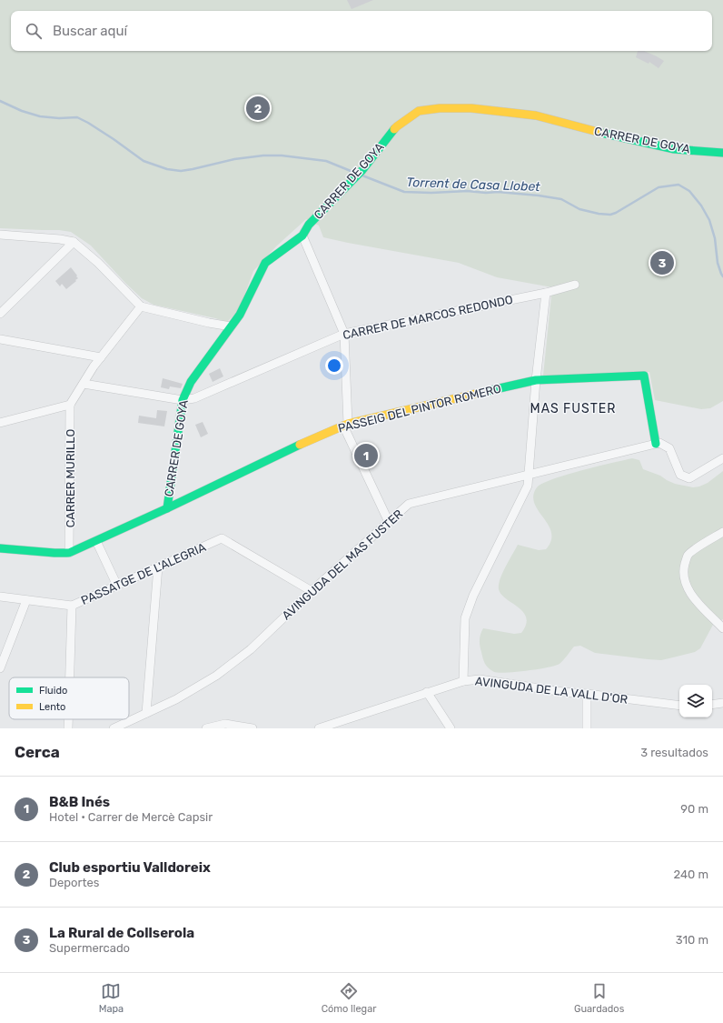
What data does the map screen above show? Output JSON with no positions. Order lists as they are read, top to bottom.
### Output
{
  "streets": {
    "street": [
      "CARRER DE GOYA",
      "CARRER DE MARCOS REDONDO",
      "PASSEIG DEL PINTOR ROMERO",
      "CARRER MURILLO",
      "AVINGUDA DEL MAS FUSTER",
      "PASSATGE DE L'ALEGRIA",
      "AVINGUDA DE LA VALL D'OR"
    ]
  },
  "crossings": [
    ["CARRER DE GOYA", "CARRER DE MARCOS REDONDO"],
    ["CARRER DE GOYA", "PASSEIG DEL PINTOR ROMERO"],
    ["PASSEIG DEL PINTOR ROMERO", "CARRER MURILLO"],
    ["PASSEIG DEL PINTOR ROMERO", "AVINGUDA DEL MAS FUSTER"],
    ["AVINGUDA DEL MAS FUSTER", "PASSATGE DE L'ALEGRIA"]
  ],
  "districts": ["MAS FUSTER"],
  "water": ["Torrent de Casa Llobet"],
  "legend": ["Fluido", "Lento"],
  "page": {
    "search": "Buscar aquí",
    "pins": ["2", "3", "1"],
    "heading": ["Cerca", "3 resultados"],
    "list": [
      {
        "mark": "1",
        "name": "B&B Inés",
        "note": "Hotel · Carrer de Mercè Capsir",
        "value": "90 m"
      },
      {
        "mark": "2",
        "name": "Club esportiu Valldoreix",
        "note": "Deportes",
        "value": "240 m"
      },
      {
        "mark": "3",
        "name": "La Rural de Collserola",
        "note": "Supermercado",
        "value": "310 m"
      }
    ],
    "nav": ["Mapa", "Cómo llegar", "Guardados"]
  }
}
